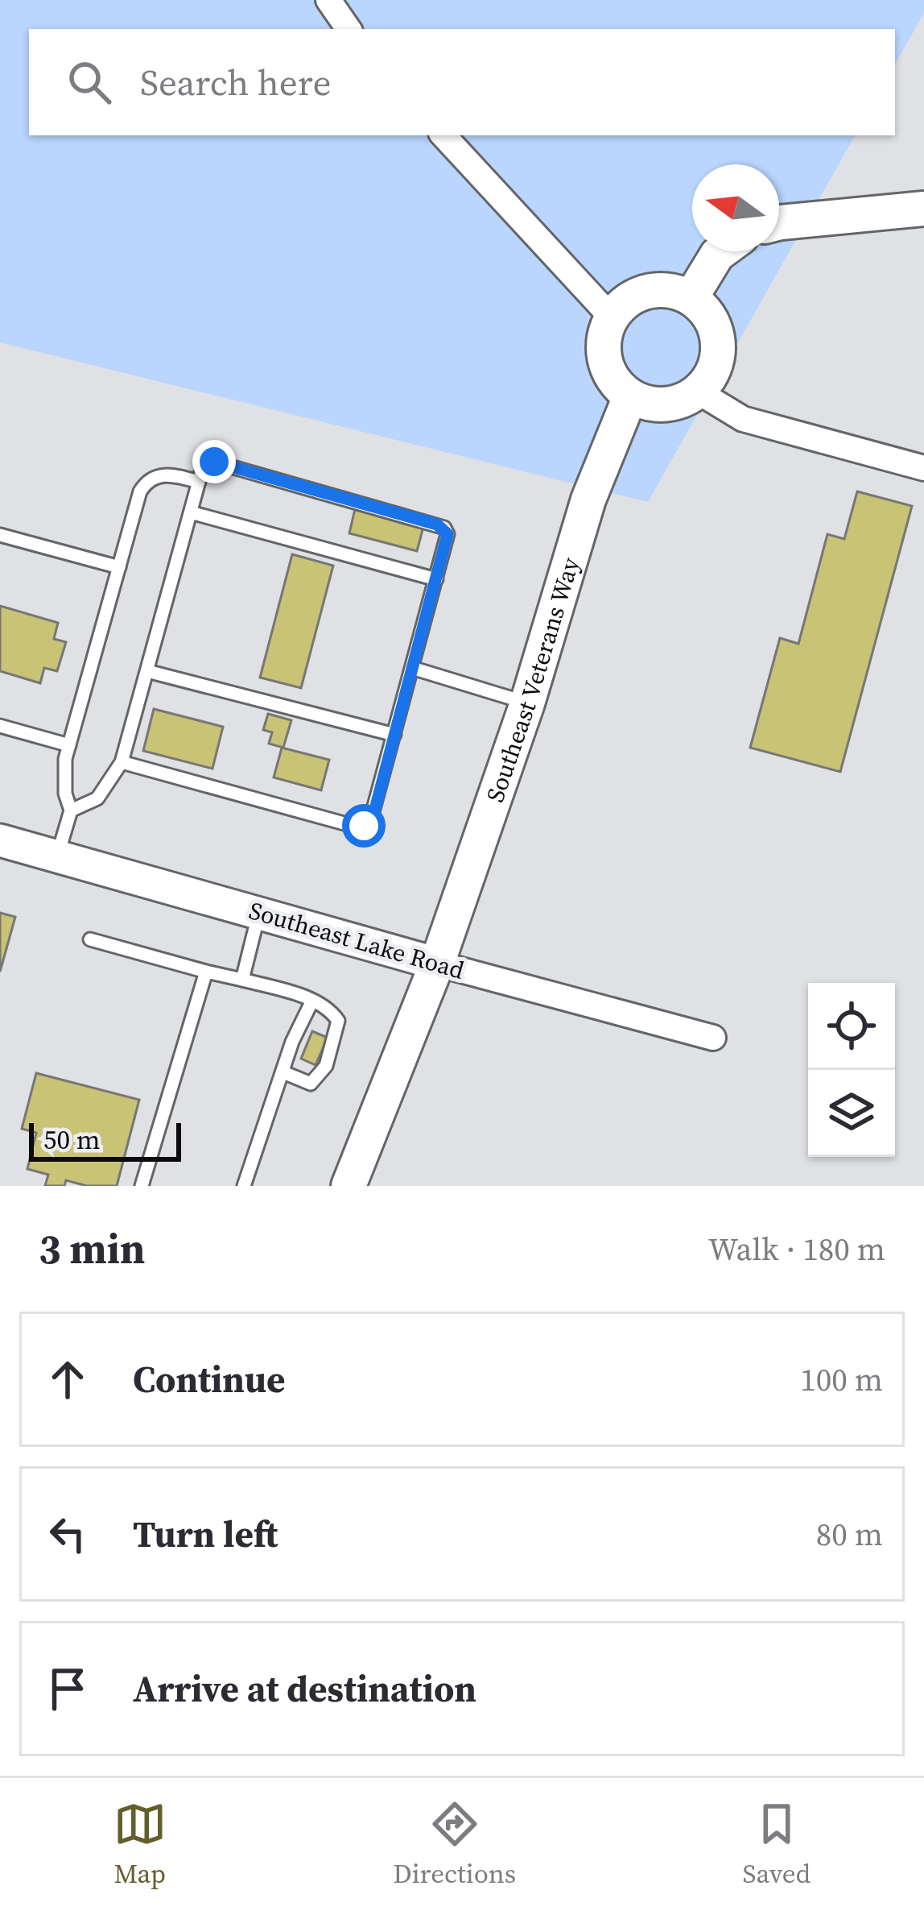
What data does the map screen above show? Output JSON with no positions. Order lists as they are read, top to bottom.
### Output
{
  "streets": {
    "main road": ["Southeast Veterans Way"],
    "street": ["Southeast Lake Road"]
  },
  "crossings": [
    ["Southeast Veterans Way", "Southeast Lake Road"]
  ],
  "scale_bar": "50 m",
  "north": "left",
  "page": {
    "search": "Search here",
    "scale": "50 m",
    "heading": ["3 min", "Walk · 180 m"],
    "list": [
      ["Continue", "100 m"],
      ["Turn left", "80 m"],
      "Arrive at destination"
    ],
    "nav": ["Map", "Directions", "Saved"]
  }
}
